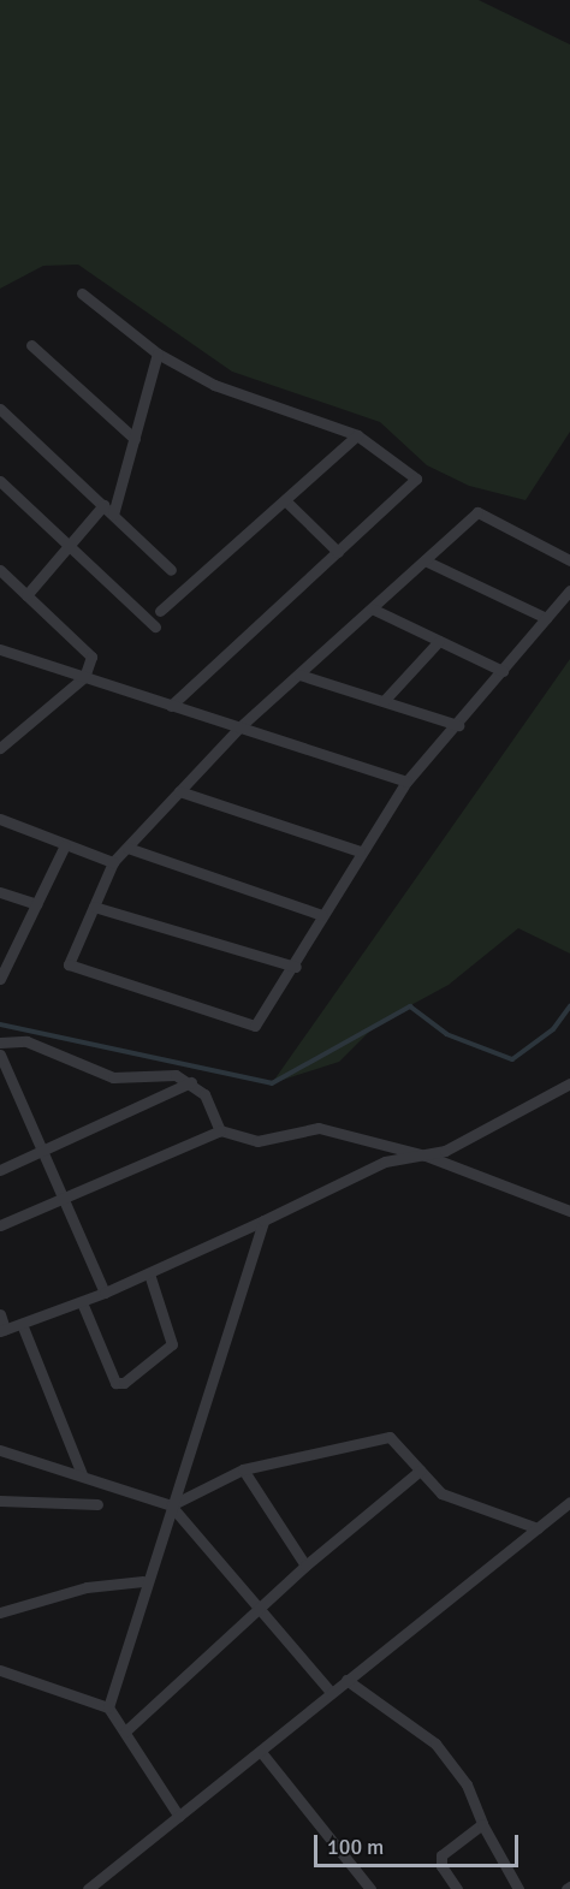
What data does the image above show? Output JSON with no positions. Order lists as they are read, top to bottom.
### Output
{
  "scale_bar": "100 m"
}
